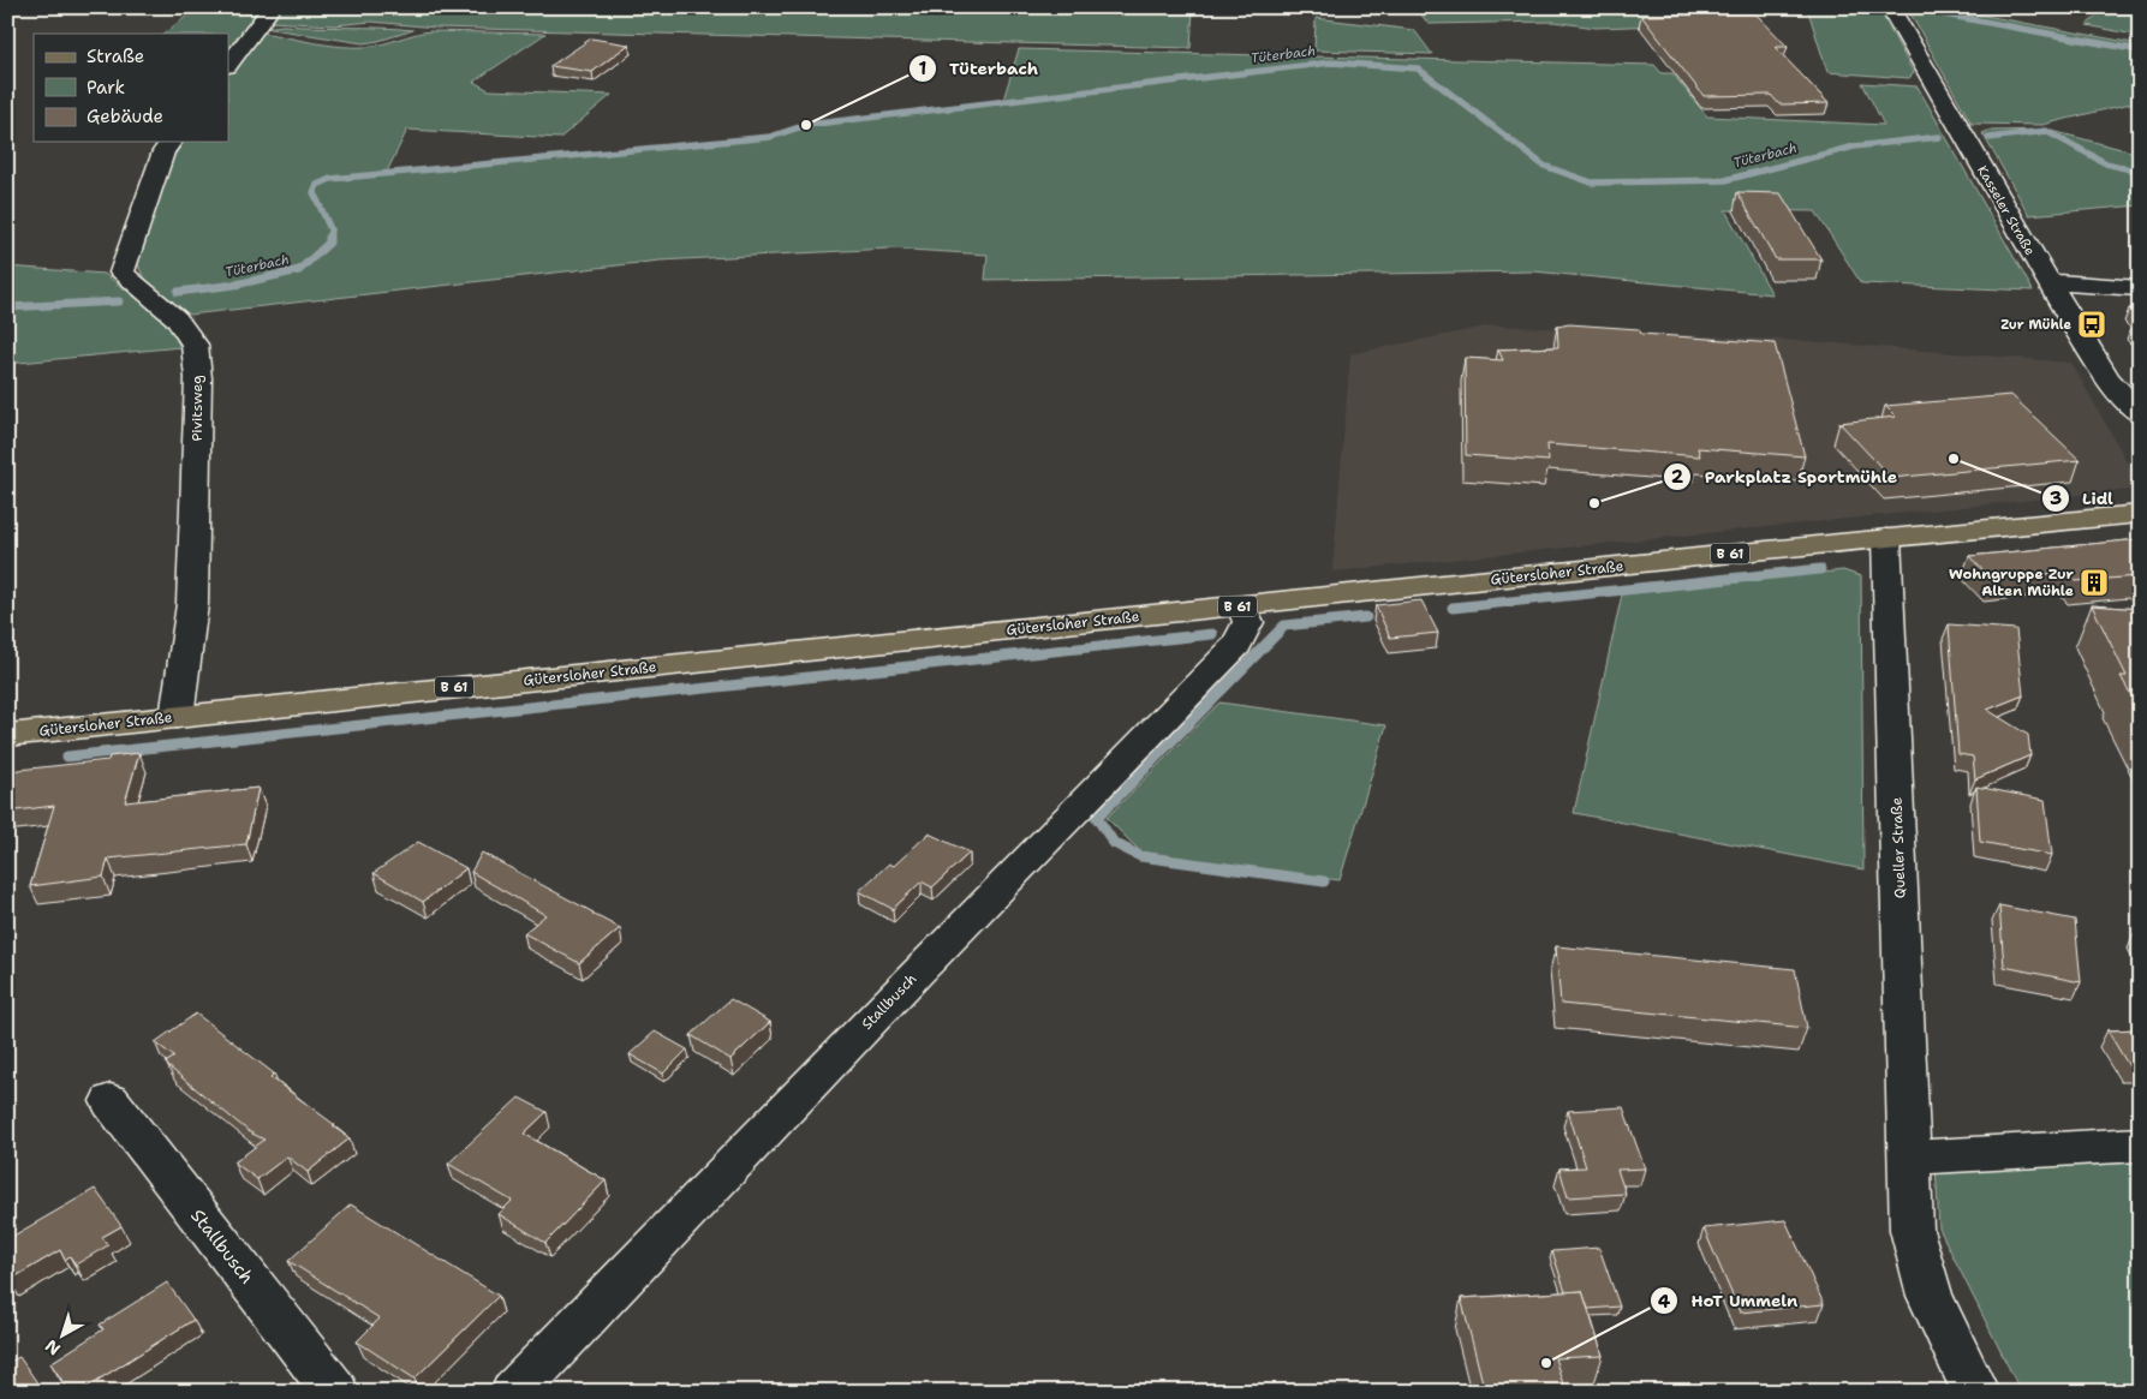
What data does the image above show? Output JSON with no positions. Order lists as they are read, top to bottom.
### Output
{
  "streets": {
    "main road": ["B 61", "Gütersloher Straße"],
    "street": [
      "Kasseler Straße",
      "Pivitsweg",
      "Queller Straße",
      "Stallbusch"
    ]
  },
  "crossings": [
    ["Pivitsweg", "Gütersloher Straße"],
    ["Gütersloher Straße", "Queller Straße"],
    ["Gütersloher Straße", "Stallbusch"]
  ],
  "water": ["Tüterbach"],
  "places": {
    "other": [
      "Tüterbach",
      "Lidl",
      "Parkplatz Sportmühle",
      "HoT Ummeln"
    ],
    "bus stop": ["Zur Mühle"],
    "building": ["Wohngruppe Zur Alten Mühle"]
  },
  "legend": ["Straße", "Park", "Gebäude"],
  "north": "bottom left"
}
